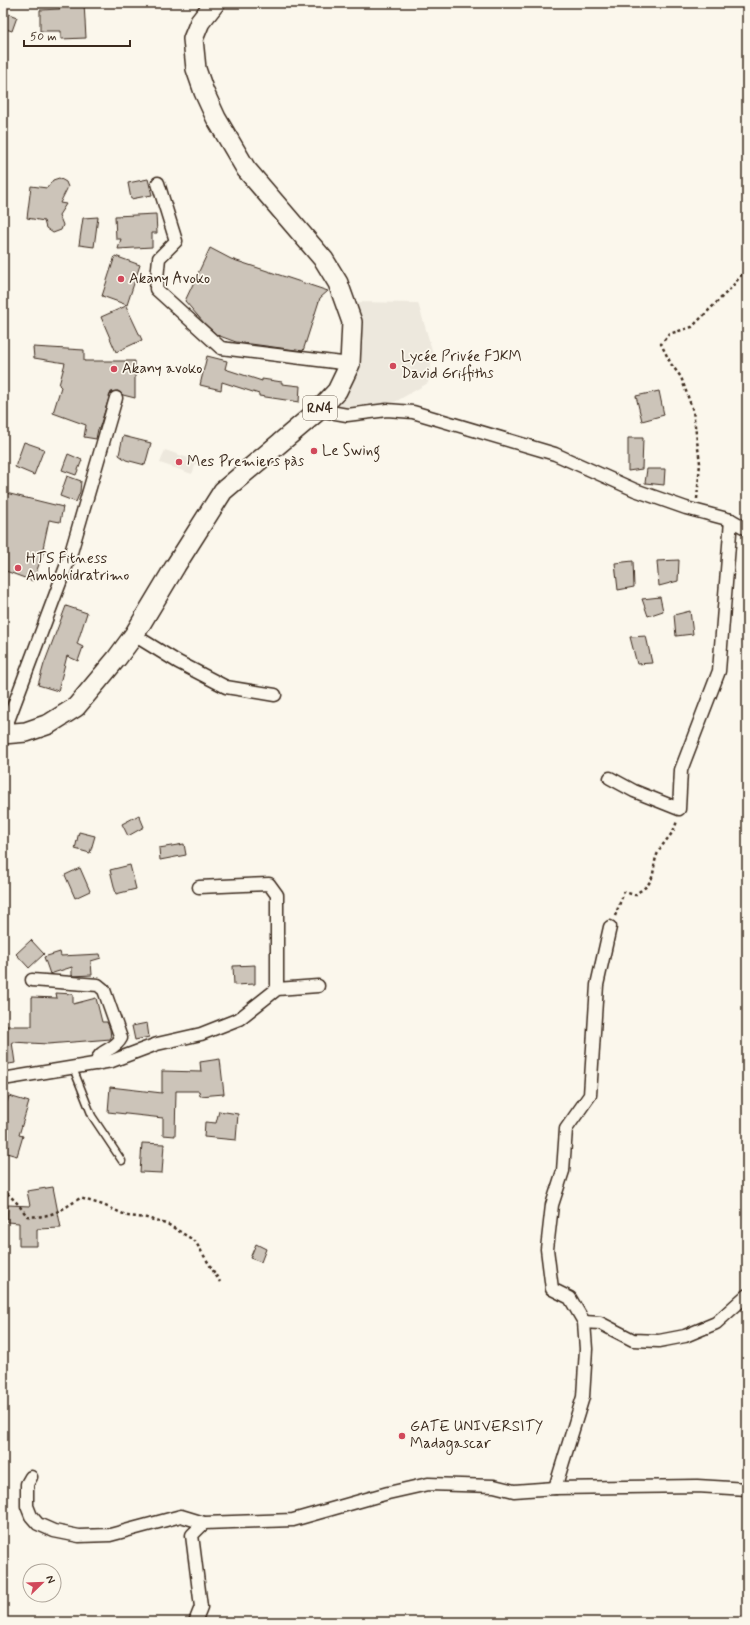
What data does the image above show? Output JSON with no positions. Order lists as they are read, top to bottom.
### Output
{
  "streets": {
    "main road": ["RN4"]
  },
  "places": [
    "Akany Avoko",
    "Lycée Privée FJKM David Griffiths",
    "Akany avoko",
    "Le Swing",
    "Mes Premiers pàs",
    "HTS Fitness Ambohidratrimo",
    "GATE UNIVERSITY Madagascar"
  ],
  "scale_bar": "50 m",
  "north": "top right"
}
